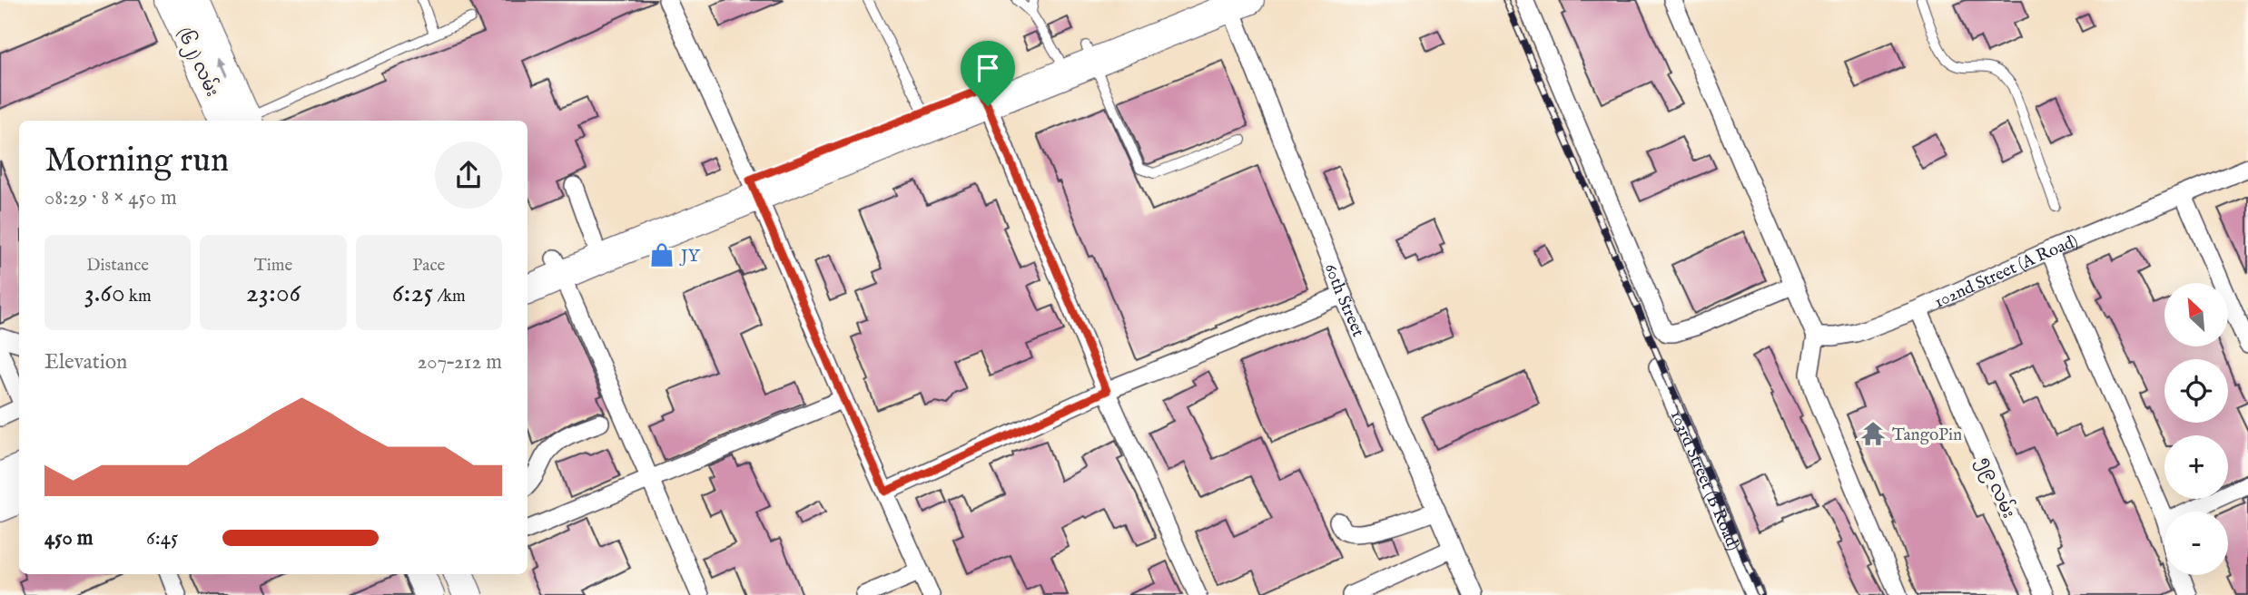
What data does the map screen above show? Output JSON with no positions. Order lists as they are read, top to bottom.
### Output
{
  "streets": {
    "main road": ["(၆၂) လမ်း"],
    "street": [
      "102nd Street (A Road)",
      "60th Street",
      "103rd Street (B Road)",
      "၅၉ လမ်း"
    ]
  },
  "crossings": [
    ["102nd Street (A Road)", "၅၉ လမ်း"]
  ],
  "places": {
    "shop": ["JY"],
    "temple": ["TangoPin"]
  },
  "north": "top left",
  "page": {
    "heading": ["Morning run", "08:29 · 8 × 450 m"],
    "stats": [
      ["Distance", "3.60 km"],
      ["Time", "23:06"],
      ["Pace", "6:25 /km"]
    ],
    "map_buttons": ["+", "−"],
    "chart": ["Elevation", "207–212 m"],
    "list": [
      {
        "name": "450 m",
        "note": "6:45"
      }
    ]
  }
}
